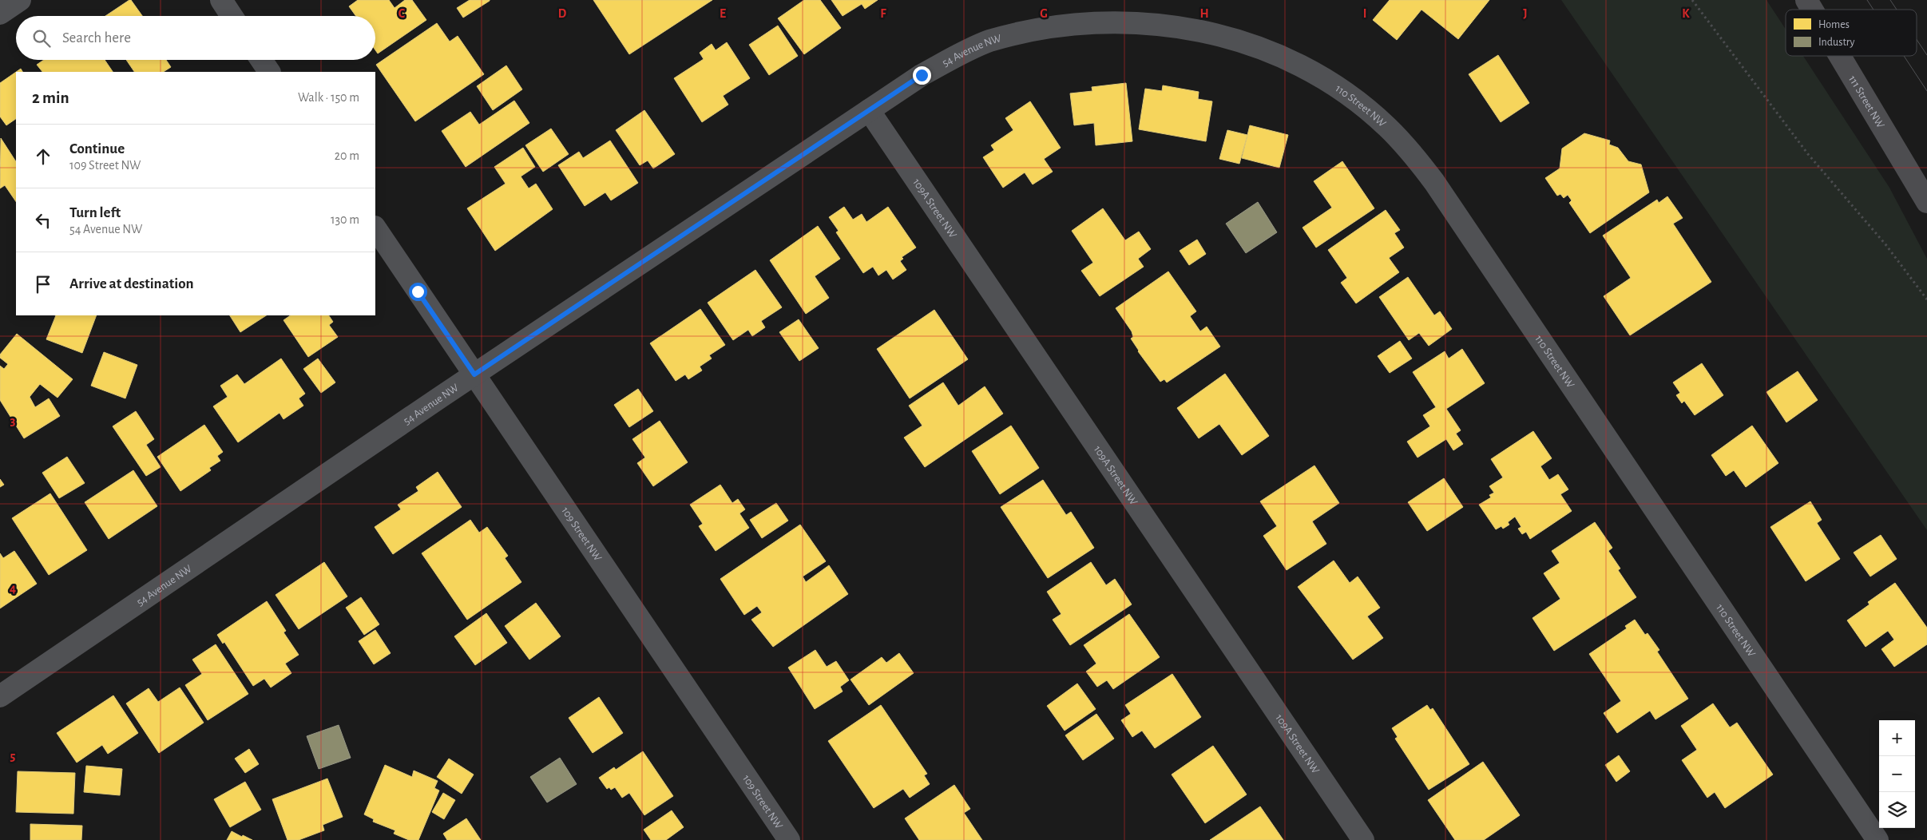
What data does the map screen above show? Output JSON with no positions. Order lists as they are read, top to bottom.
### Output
{
  "streets": {
    "main road": ["111 Street NW"],
    "street": [
      "54 Avenue NW",
      "110 Street NW",
      "109A Street NW",
      "109 Street NW"
    ]
  },
  "crossings": [
    ["54 Avenue NW", "110 Street NW"],
    ["54 Avenue NW", "109A Street NW"],
    ["54 Avenue NW", "109 Street NW"]
  ],
  "legend": ["Homes", "Industry"],
  "page": {
    "search": "Search here",
    "heading": ["2 min", "Walk · 150 m"],
    "list": [
      ["Continue", "109 Street NW", "20 m"],
      ["Turn left", "54 Avenue NW", "130 m"],
      "Arrive at destination"
    ],
    "map_buttons": ["+", "−"]
  },
  "grid": {
    "columns": [
      "C",
      "D",
      "E",
      "F",
      "G",
      "H",
      "I",
      "J",
      "K"
    ],
    "rows": ["3", "4", "5"]
  }
}
